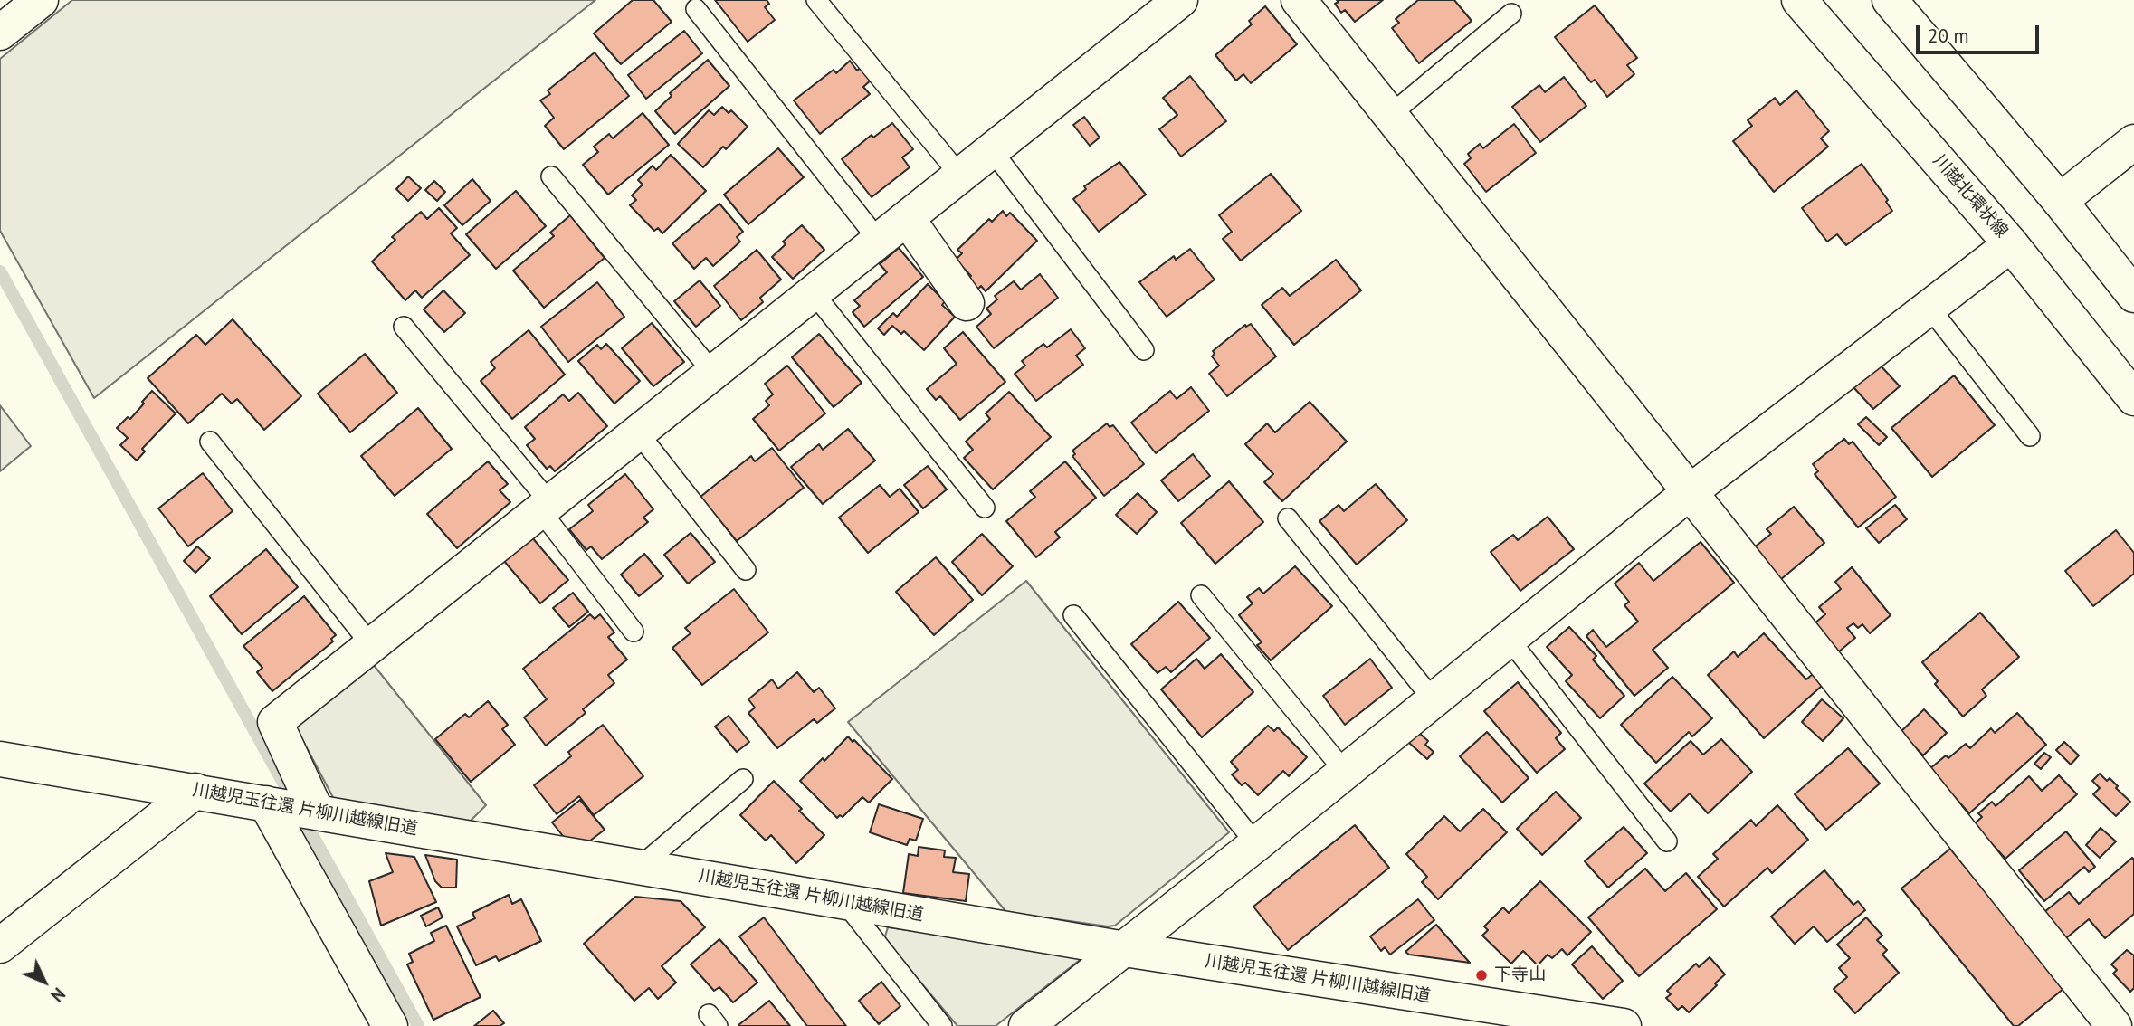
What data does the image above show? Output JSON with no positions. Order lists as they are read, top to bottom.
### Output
{
  "streets": {
    "street": ["川越北環状線", "川越児玉往還 片柳川越線旧道"]
  },
  "places": ["下寺山"],
  "scale_bar": "20 m",
  "north": "bottom right"
}
